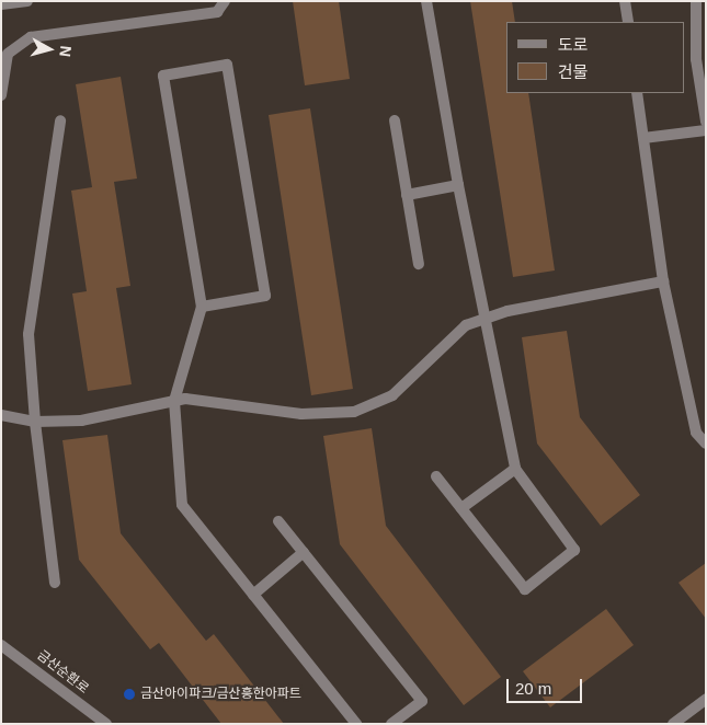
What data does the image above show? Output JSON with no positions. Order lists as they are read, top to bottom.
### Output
{
  "streets": {
    "street": ["금산순환로"]
  },
  "places": ["금산아이파크/금산흥한아파트"],
  "legend": ["도로", "건물"],
  "scale_bar": "20 m",
  "north": "right"
}
